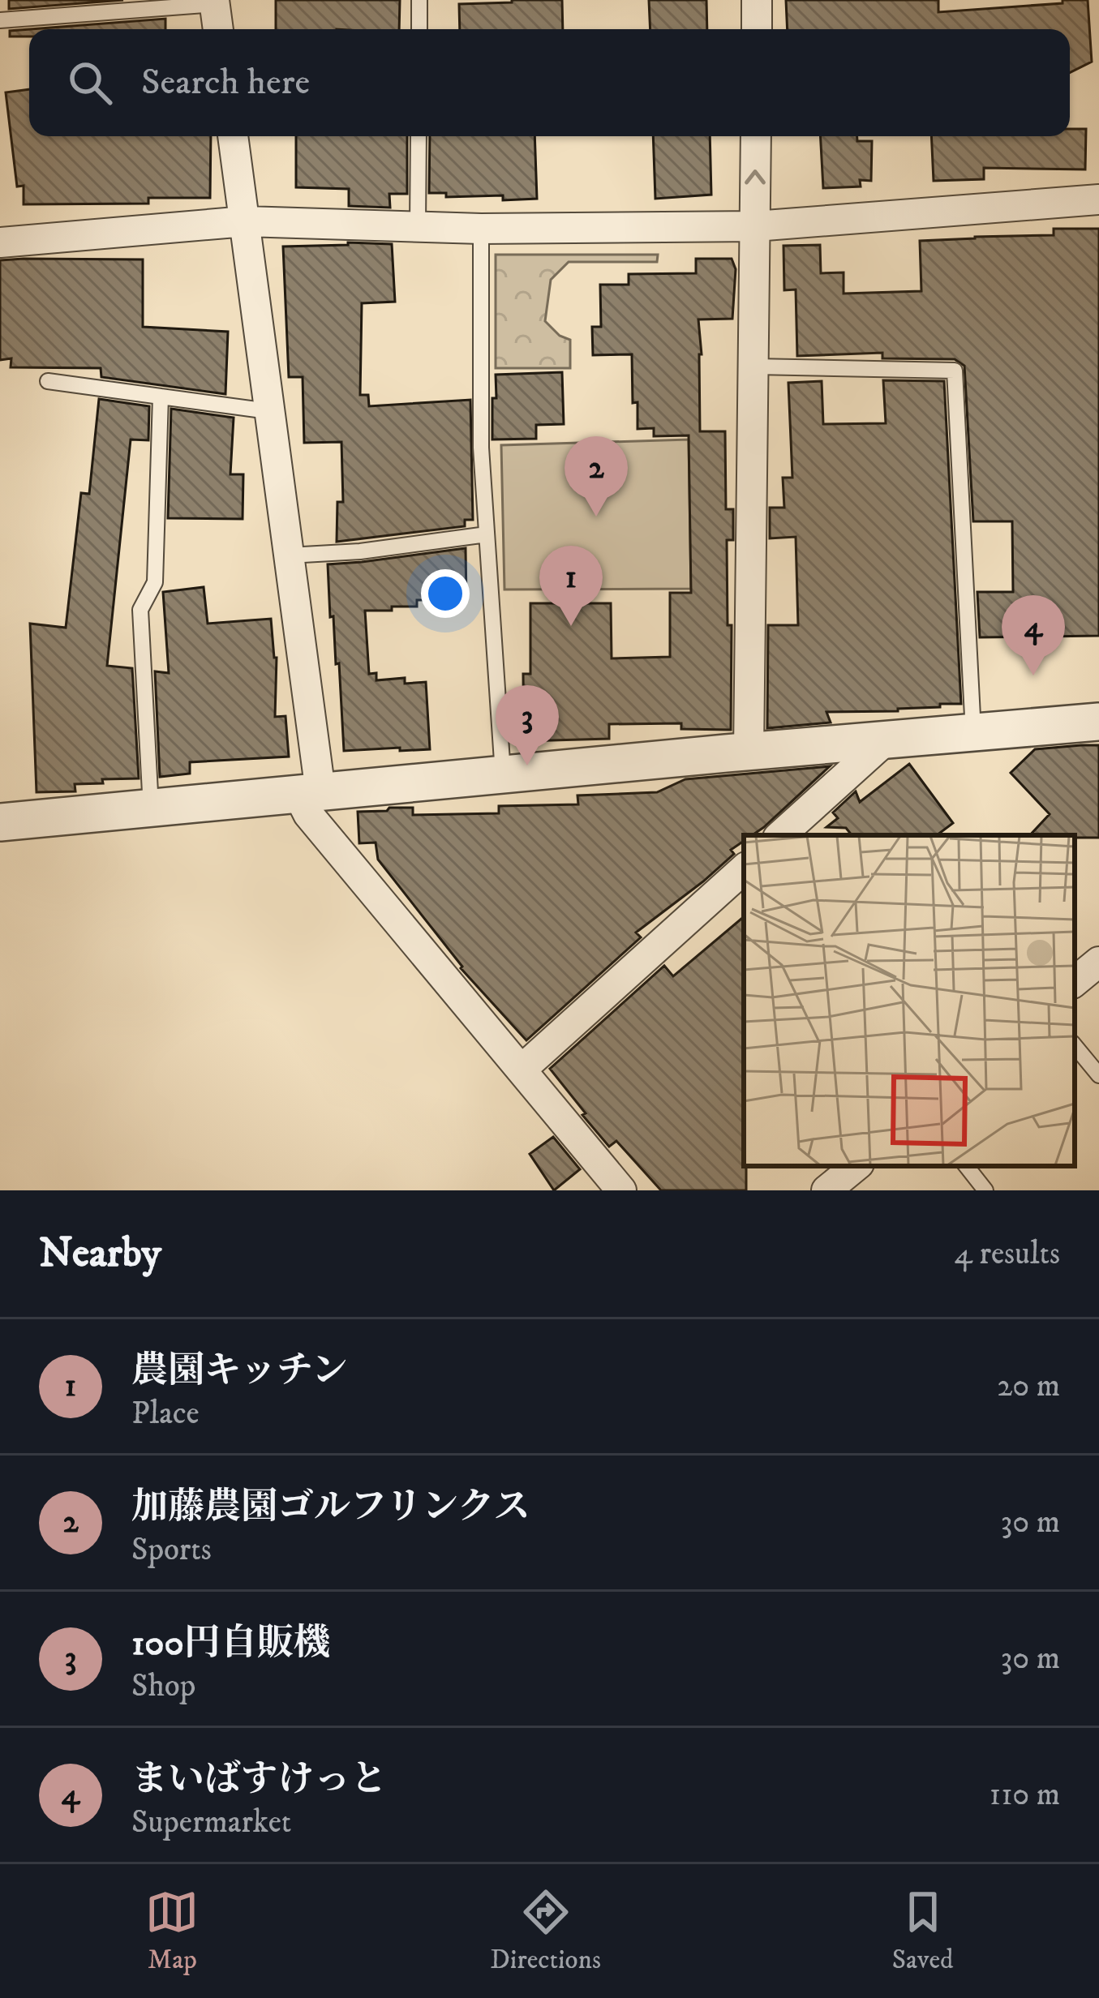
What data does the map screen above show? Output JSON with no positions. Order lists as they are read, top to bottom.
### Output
{
  "page": {
    "search": "Search here",
    "pins": [
      "2",
      "1",
      "4",
      "3"
    ],
    "heading": ["Nearby", "4 results"],
    "list": [
      {
        "mark": "1",
        "name": "農園キッチン",
        "note": "Place",
        "value": "20 m"
      },
      {
        "mark": "2",
        "name": "加藤農園ゴルフリンクス",
        "note": "Sports",
        "value": "30 m"
      },
      {
        "mark": "3",
        "name": "100円自販機",
        "note": "Shop",
        "value": "30 m"
      },
      {
        "mark": "4",
        "name": "まいばすけっと",
        "note": "Supermarket",
        "value": "110 m"
      }
    ],
    "nav": ["Map", "Directions", "Saved"]
  }
}
